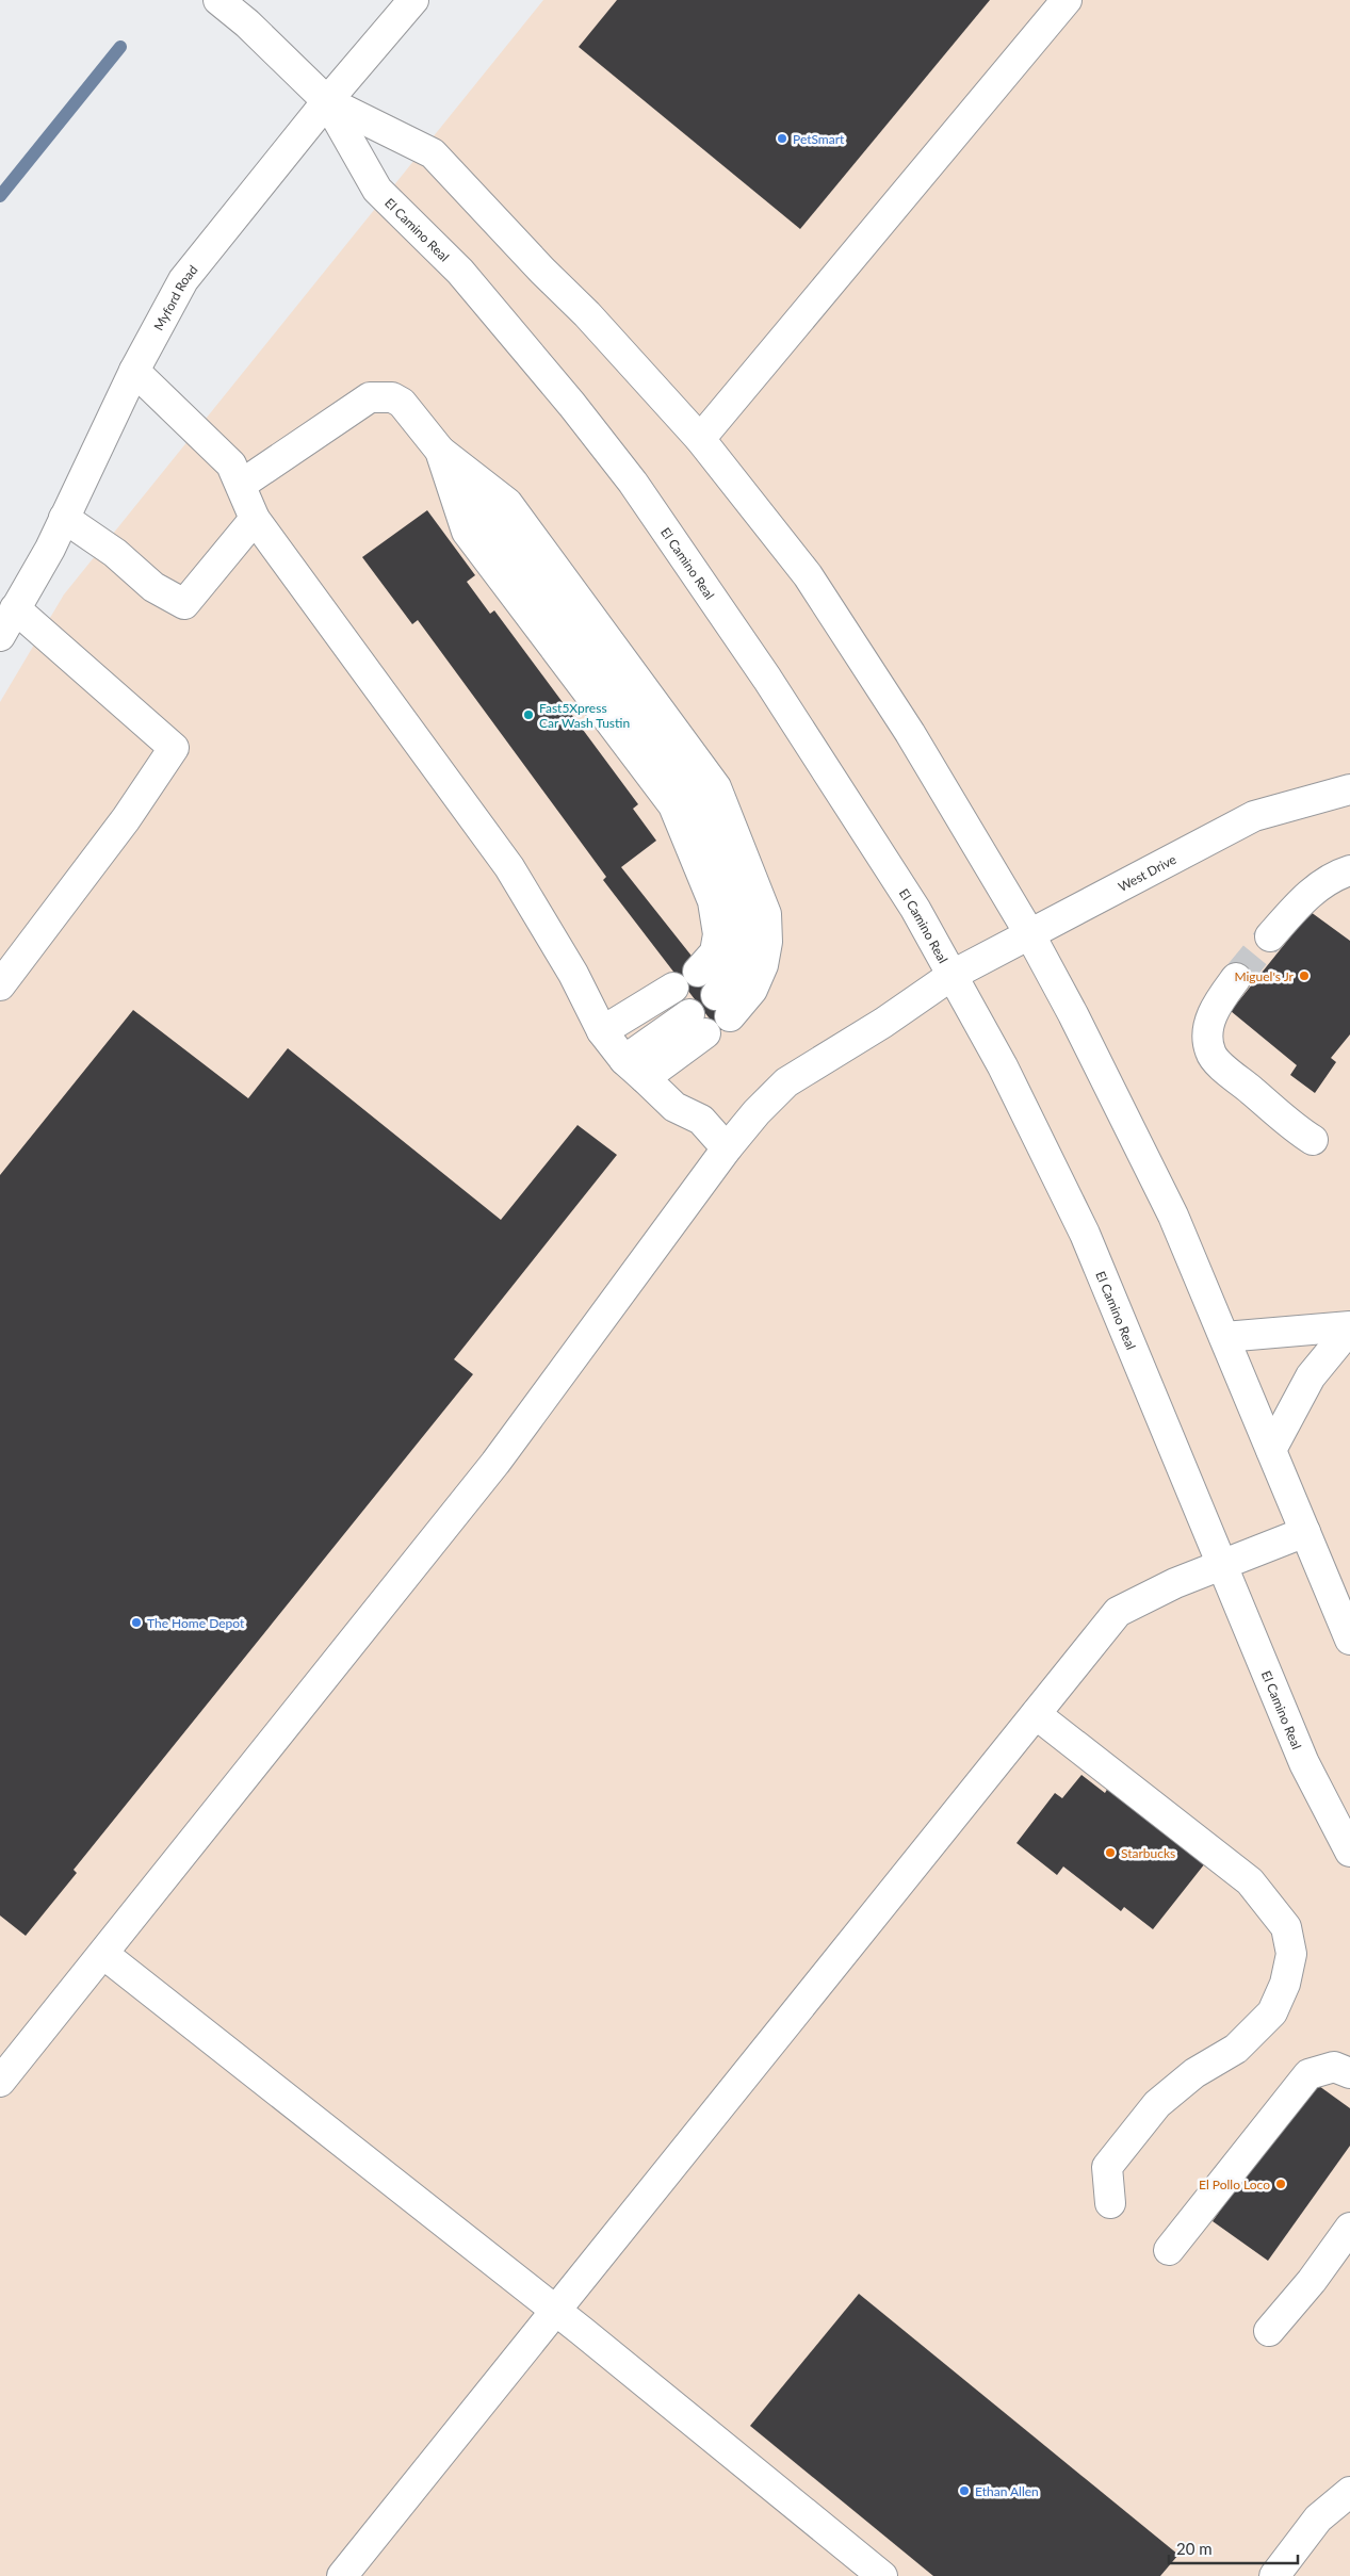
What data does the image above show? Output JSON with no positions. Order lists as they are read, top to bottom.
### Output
{
  "streets": {
    "main road": ["El Camino Real", "Myford Road", "West Drive"]
  },
  "crossings": [
    ["El Camino Real", "Myford Road"],
    ["El Camino Real", "West Drive"]
  ],
  "places": [
    "PetSmart",
    "Fast5Xpress Car Wash Tustin",
    "Miguel's Jr",
    "The Home Depot",
    "Starbucks",
    "El Pollo Loco",
    "Ethan Allen"
  ],
  "scale_bar": "20 m"
}
